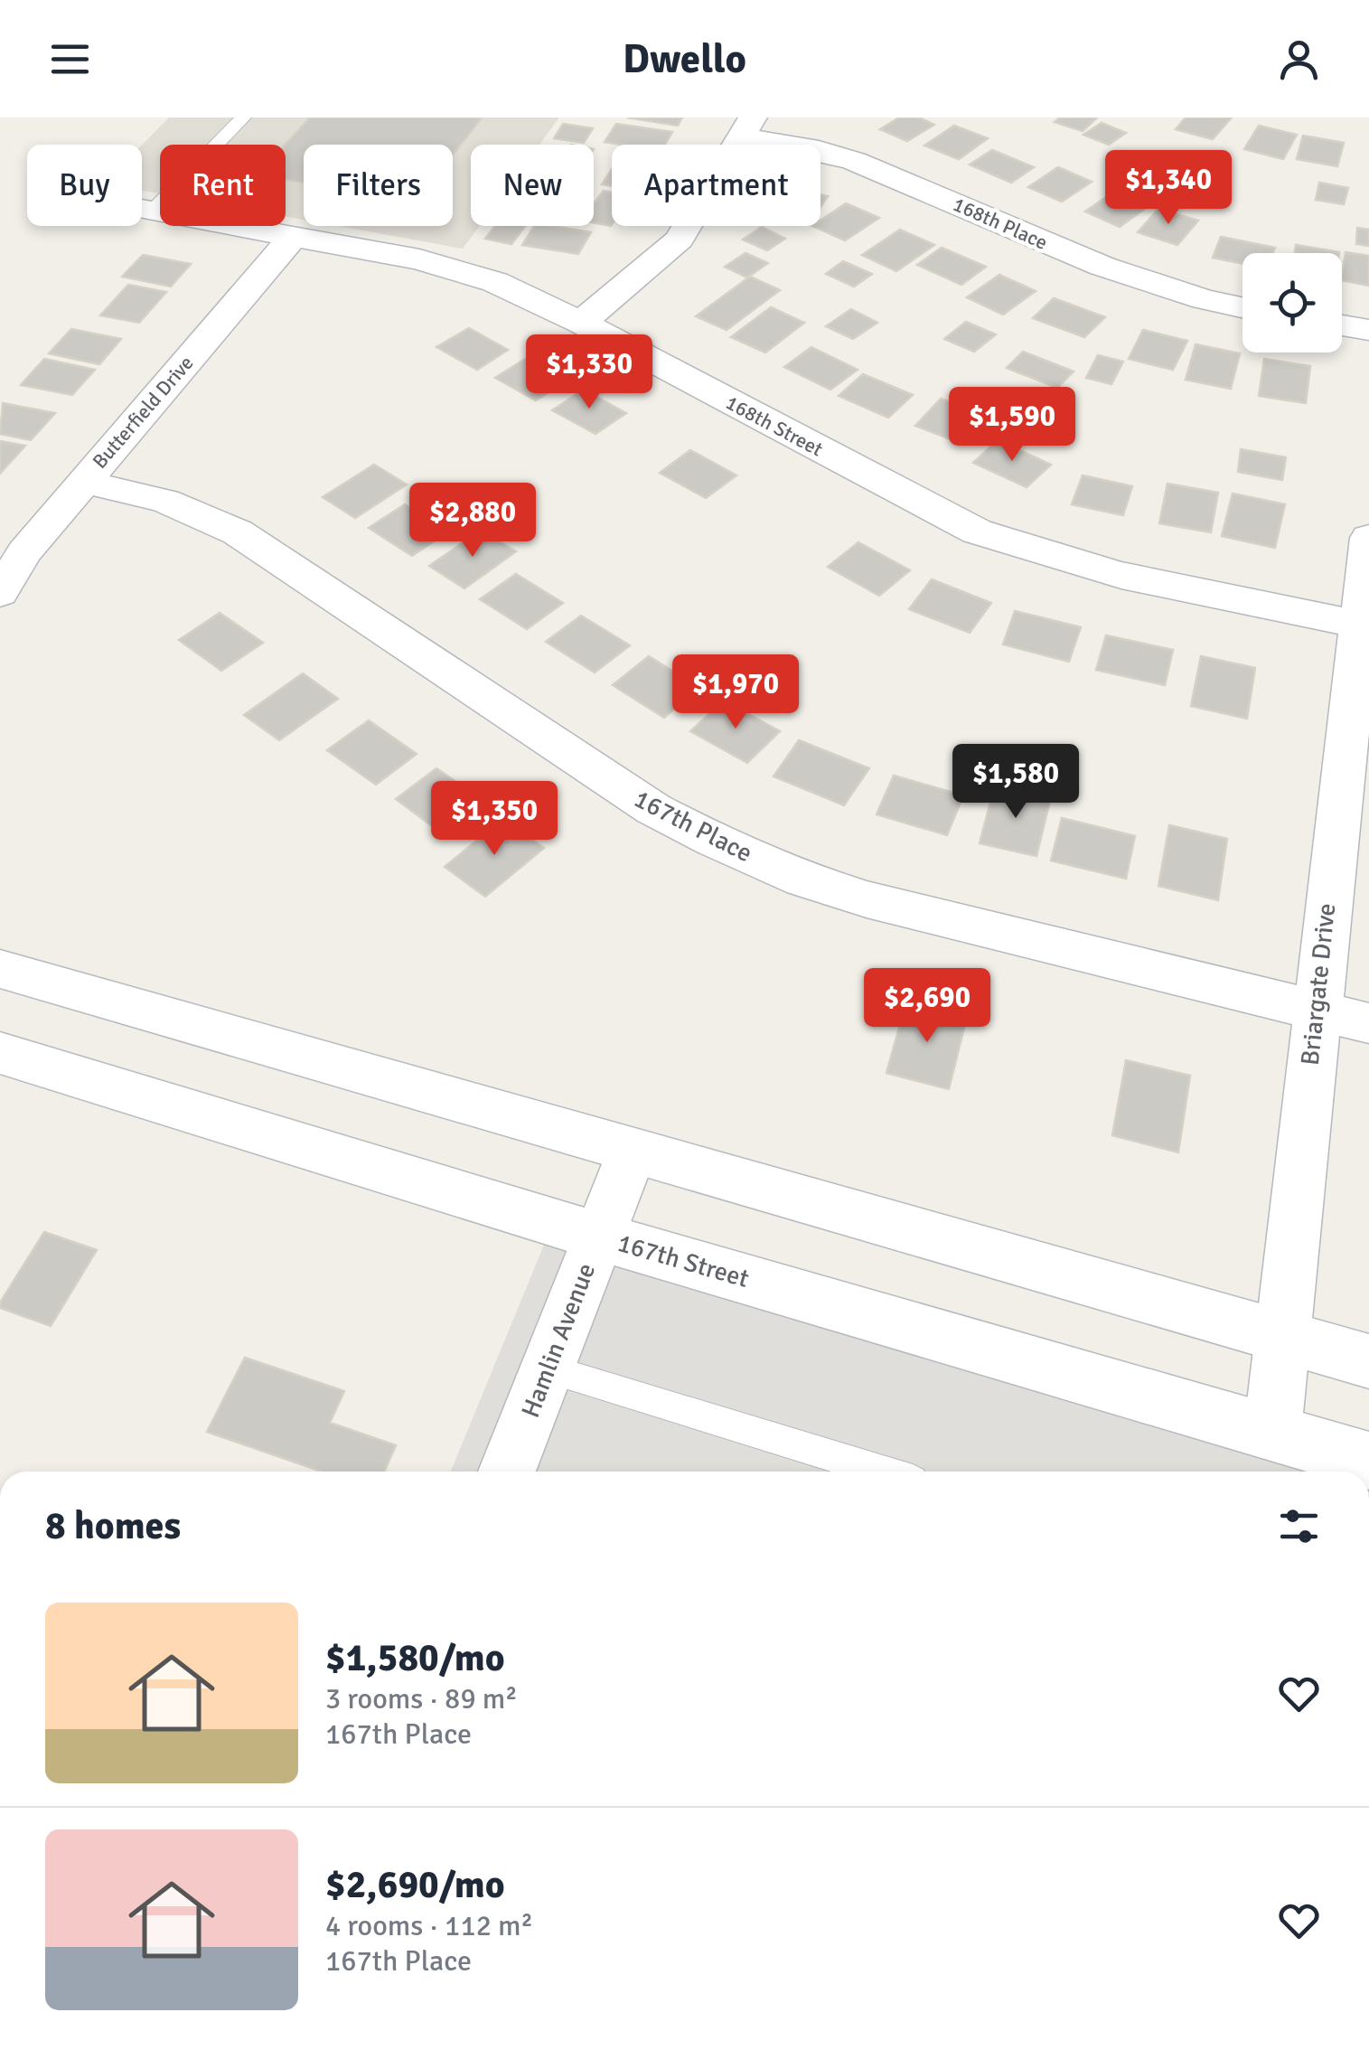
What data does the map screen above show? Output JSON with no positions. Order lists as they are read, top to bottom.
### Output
{
  "streets": {
    "street": [
      "168th Place",
      "Butterfield Drive",
      "168th Street",
      "167th Place",
      "Briargate Drive",
      "167th Street",
      "Hamlin Avenue"
    ]
  },
  "crossings": [
    ["Butterfield Drive", "168th Street"],
    ["Butterfield Drive", "167th Place"],
    ["168th Street", "Briargate Drive"],
    ["167th Place", "Briargate Drive"],
    ["Briargate Drive", "167th Street"],
    ["167th Street", "Hamlin Avenue"]
  ],
  "page": {
    "header": "Dwello",
    "chip": [
      "Buy",
      "Rent",
      "Filters",
      "New",
      "Apartment"
    ],
    "price": [
      "$1,340",
      "$1,330",
      "$1,590",
      "$2,880",
      "$1,970",
      "$1,580",
      "$1,350",
      "$2,690"
    ],
    "heading": "8 homes",
    "list": [
      {
        "name": "$1,580/mo",
        "note": "3 rooms · 89 m² · 167th Place"
      },
      {
        "name": "$2,690/mo",
        "note": "4 rooms · 112 m² · 167th Place"
      }
    ]
  }
}
